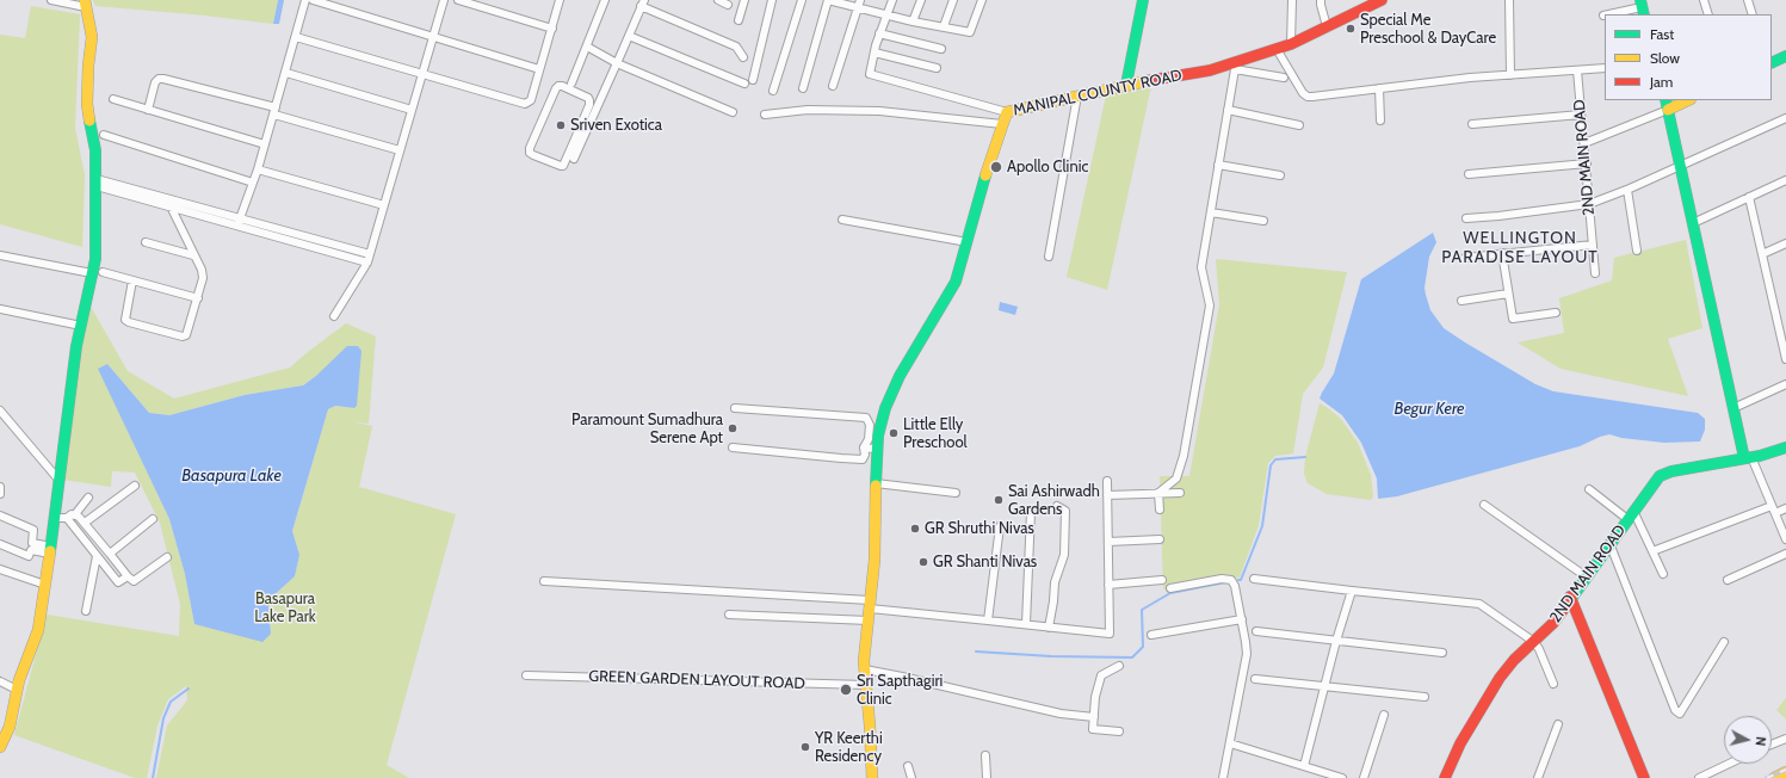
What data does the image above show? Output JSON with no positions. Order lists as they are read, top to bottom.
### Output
{
  "streets": {
    "street": ["MANIPAL COUNTY ROAD", "2ND MAIN ROAD", "GREEN GARDEN LAYOUT ROAD"]
  },
  "crossings": [
    ["MANIPAL COUNTY ROAD", "GREEN GARDEN LAYOUT ROAD"]
  ],
  "districts": ["WELLINGTON PARADISE LAYOUT"],
  "water": ["Begur Kere", "Basapura Lake"],
  "parks": ["Basapura Lake Park"],
  "places": [
    "Special Me Preschool & DayCare",
    "Sriven Exotica",
    "Apollo Clinic",
    "Paramount Sumadhura Serene Apt",
    "Little Elly Preschool",
    "Sai Ashirwadh Gardens",
    "GR Shruthi Nivas",
    "GR Shanti Nivas",
    "Sri Sapthagiri Clinic",
    "YR Keerthi Residency"
  ],
  "legend": ["Fast", "Slow", "Jam"],
  "north": "right"
}
